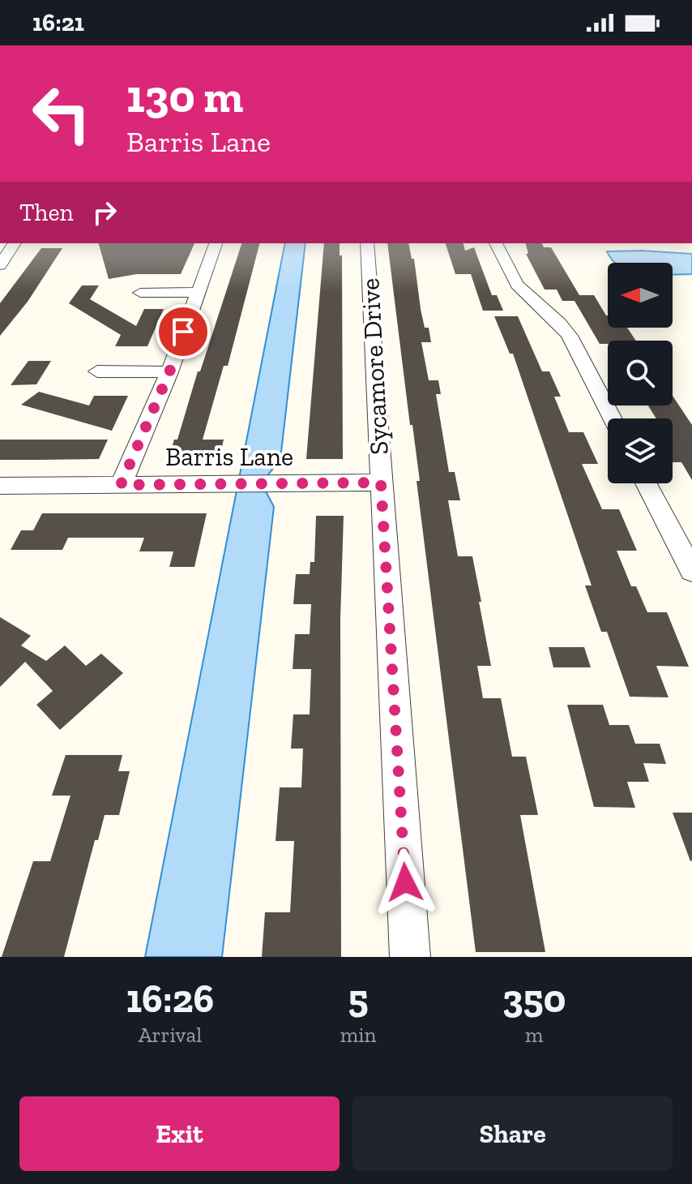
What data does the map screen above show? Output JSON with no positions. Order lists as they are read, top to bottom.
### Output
{
  "streets": {
    "street": ["Sycamore Drive", "Barris Lane"]
  },
  "crossings": [
    ["Sycamore Drive", "Barris Lane"]
  ],
  "north": "left",
  "page": {
    "status": "16:21",
    "turn": ["130 m", "Barris Lane"],
    "then": "Then",
    "eta": [
      "16:26",
      "Arrival",
      "5",
      "min",
      "350",
      "m"
    ],
    "buttons": ["Exit", "Share"]
  }
}
